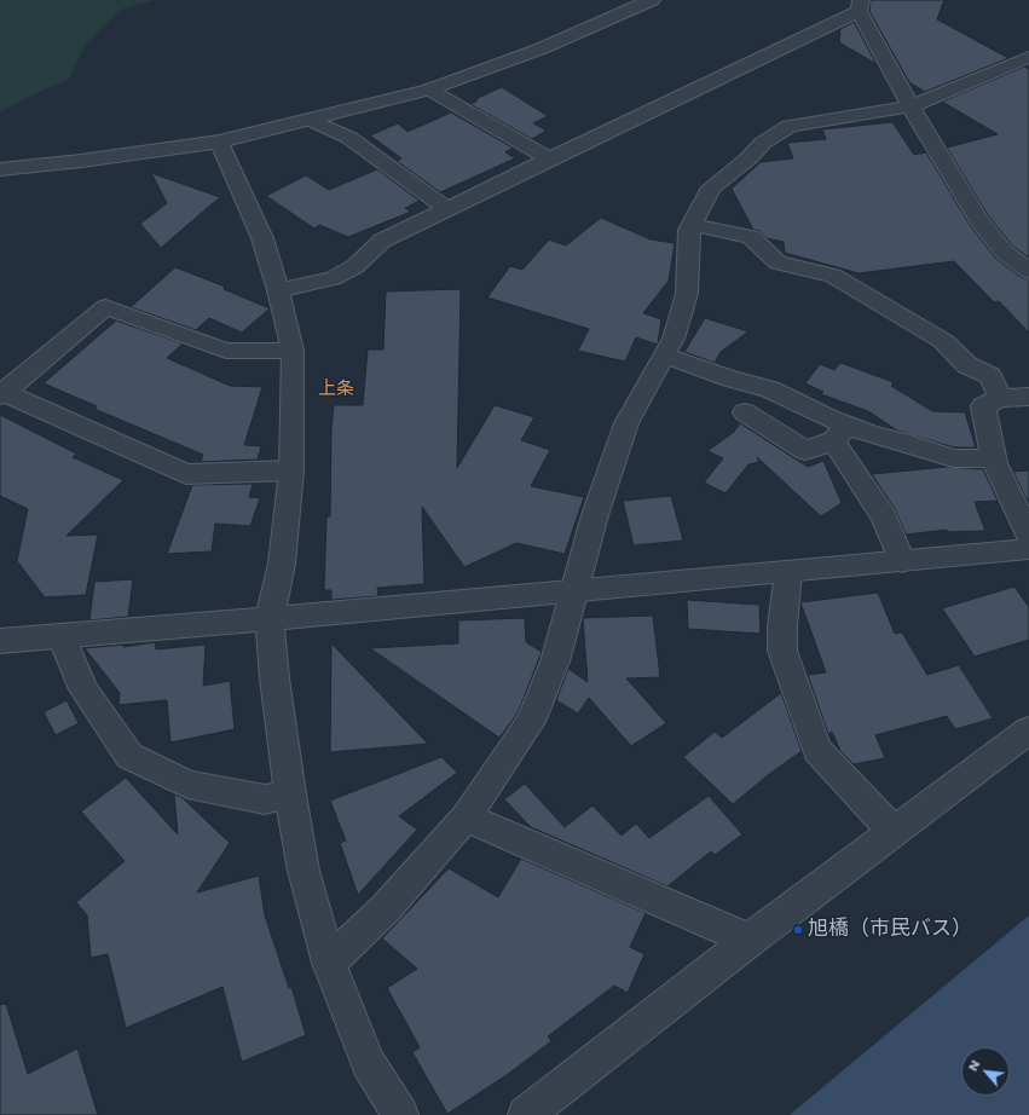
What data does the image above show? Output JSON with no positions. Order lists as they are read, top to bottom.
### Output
{
  "districts": ["上条"],
  "places": ["旭橋（市民バス）"],
  "north": "top left"
}
